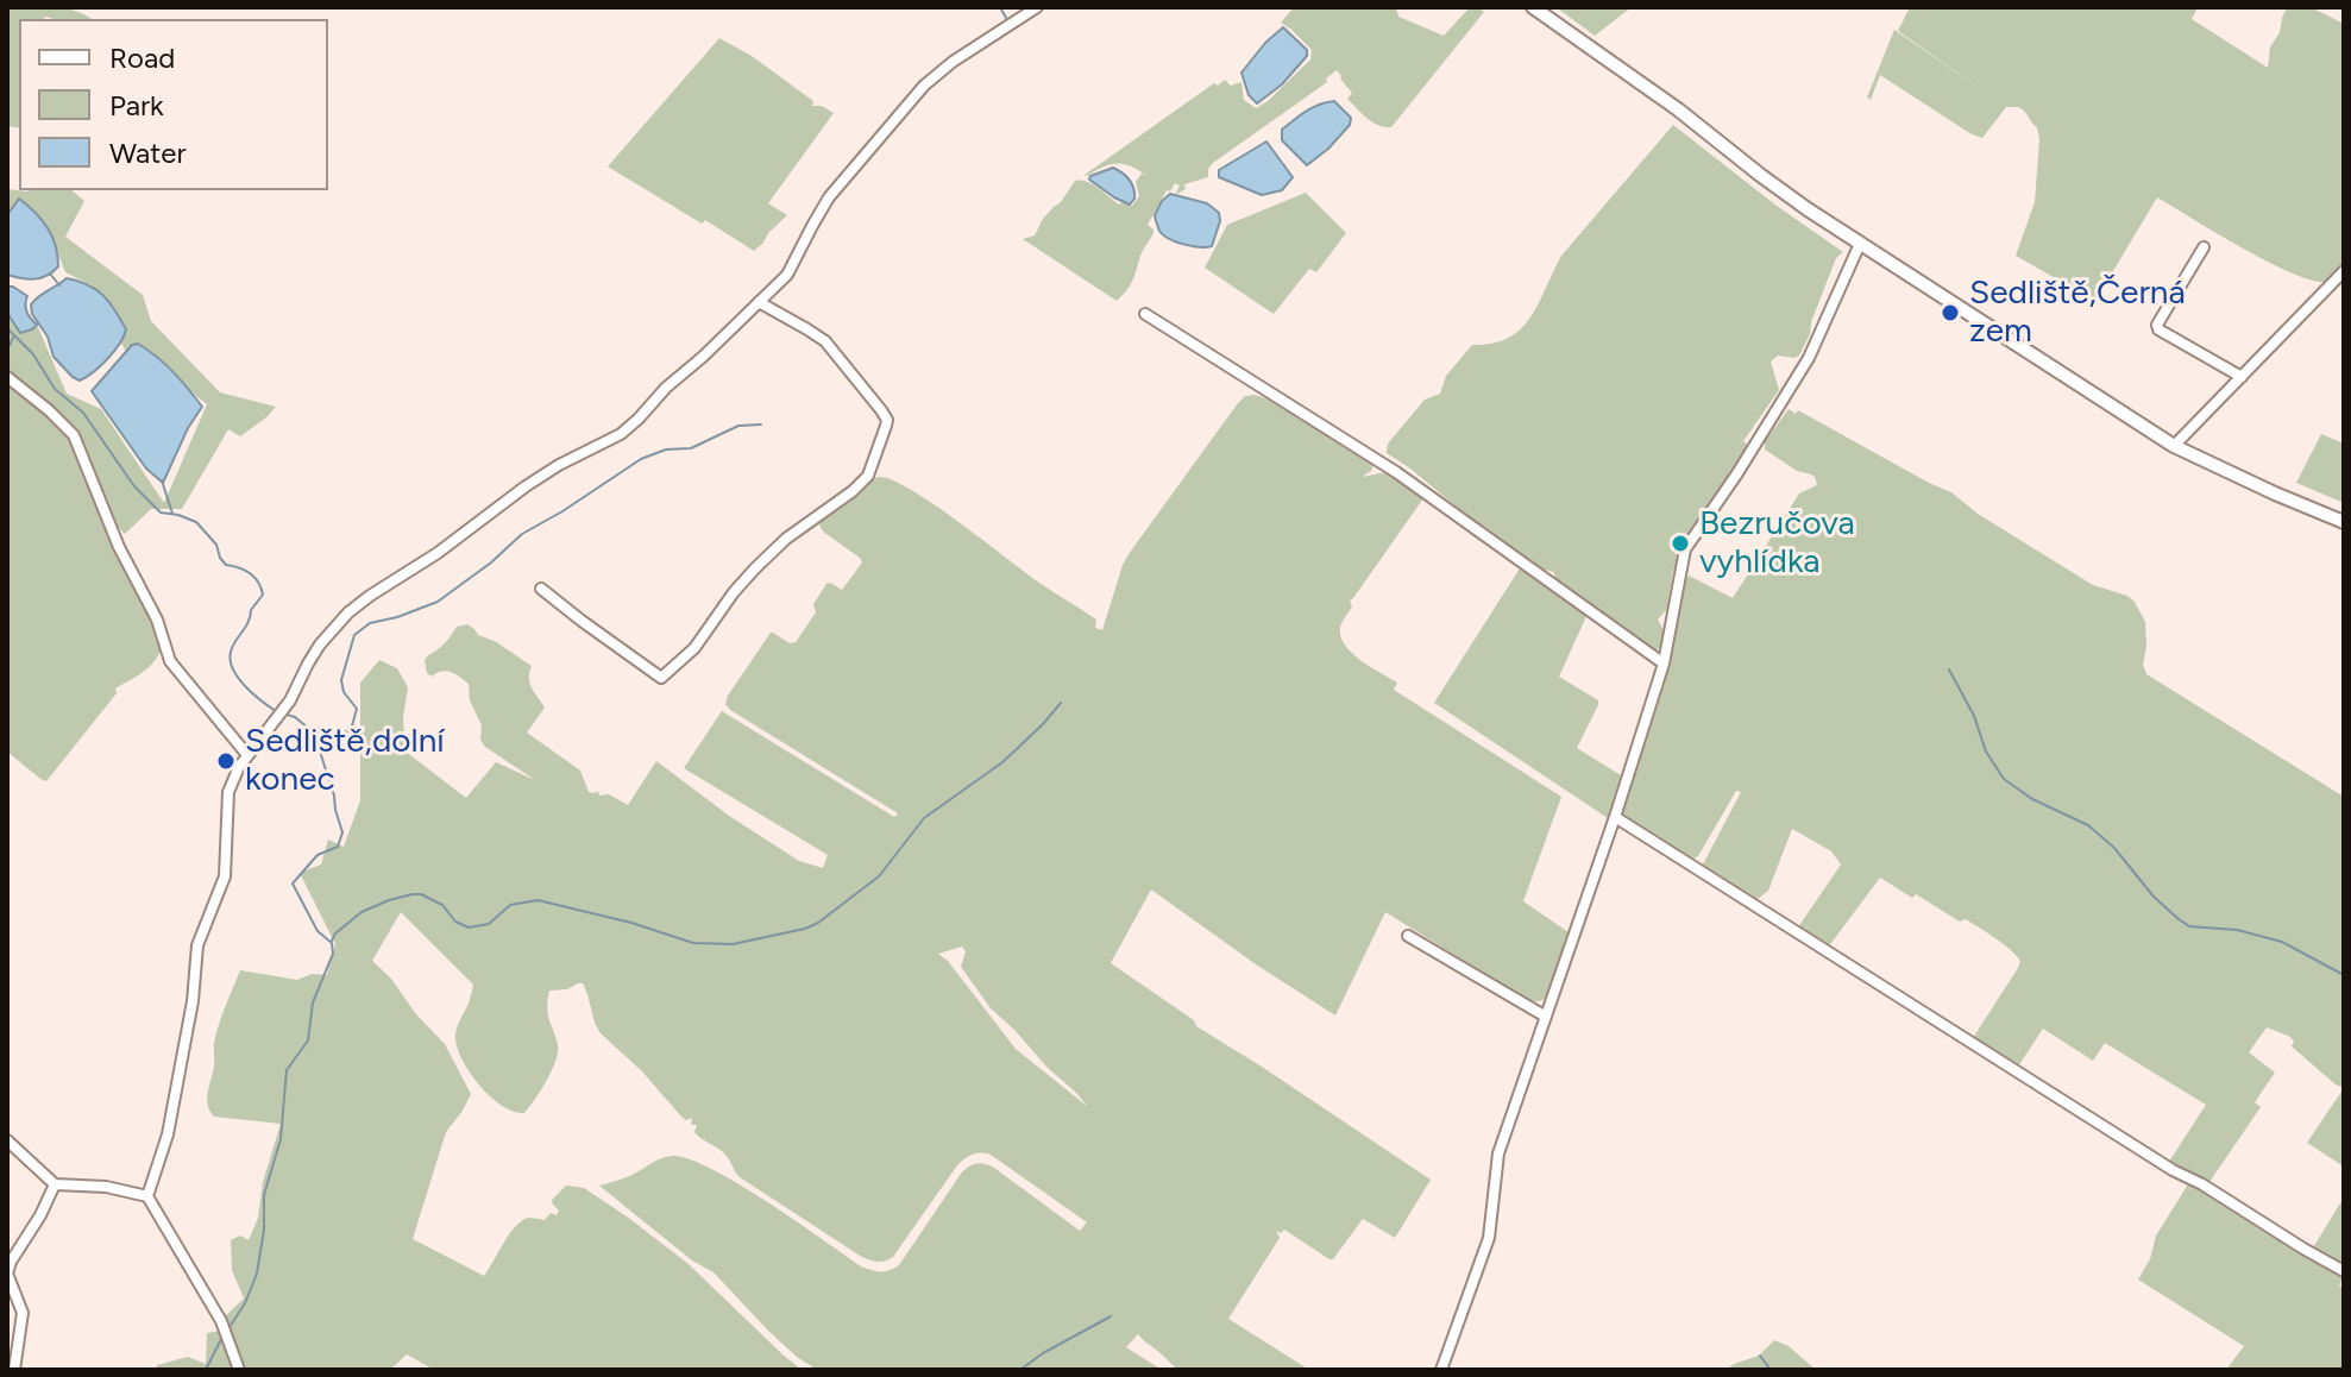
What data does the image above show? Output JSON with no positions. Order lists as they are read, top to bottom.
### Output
{
  "places": ["Sedliště,Černá zem", "Bezručova vyhlídka", "Sedliště,dolní konec"],
  "legend": ["Road", "Park", "Water"]
}
